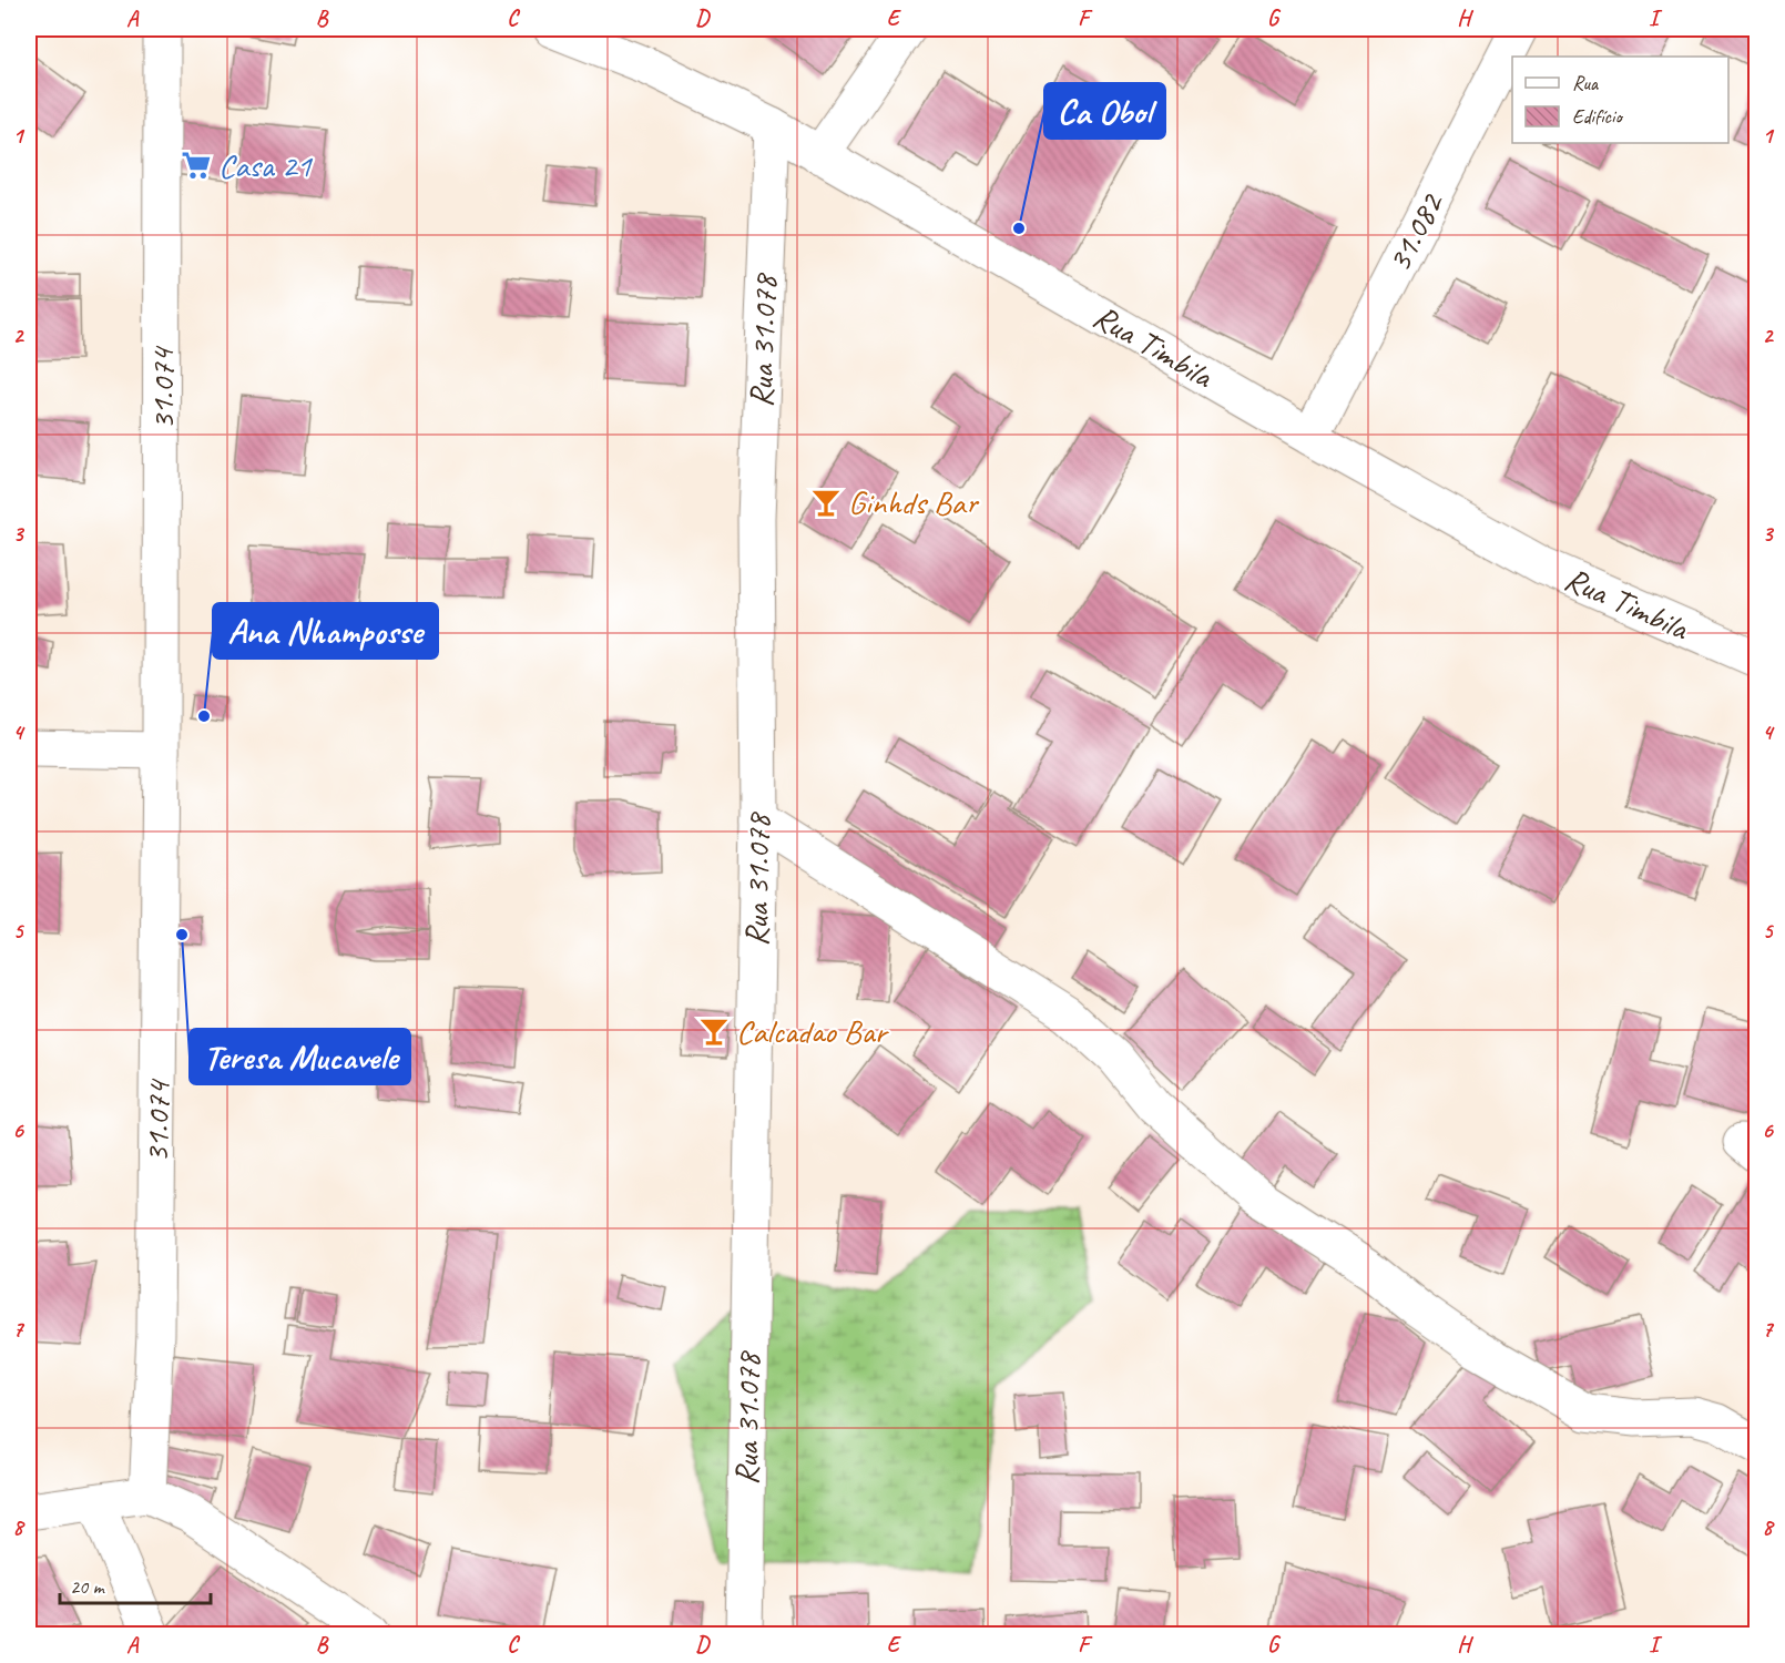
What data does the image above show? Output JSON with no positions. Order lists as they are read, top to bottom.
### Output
{
  "streets": {
    "street": [
      "31.082",
      "Rua 31.078",
      "Rua Timbila",
      "31.074"
    ]
  },
  "crossings": [
    ["31.082", "Rua Timbila"],
    ["Rua 31.078", "Rua Timbila"]
  ],
  "places": {
    "supermarket": ["Casa 21"],
    "other": ["Ca Obol", "Ana Nhamposse", "Teresa Mucavele"],
    "bar": ["Ginhds Bar", "Calcadao Bar"]
  },
  "legend": ["Rua", "Edifício"],
  "scale_bar": "20 m",
  "grid": {
    "columns": [
      "A",
      "B",
      "C",
      "D",
      "E",
      "F",
      "G",
      "H",
      "I"
    ],
    "rows": [
      "1",
      "2",
      "3",
      "4",
      "5",
      "6",
      "7",
      "8"
    ]
  }
}
